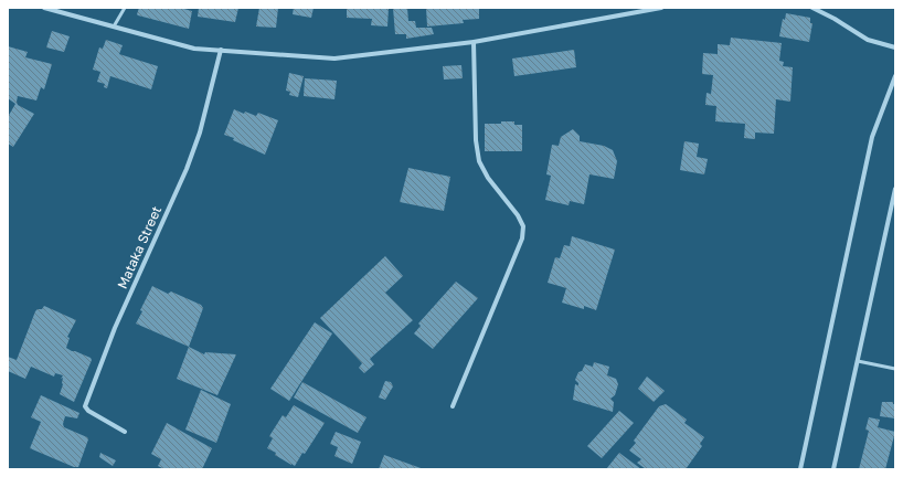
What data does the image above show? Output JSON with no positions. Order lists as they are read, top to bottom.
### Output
{
  "streets": {
    "street": ["Mataka Street"]
  }
}
